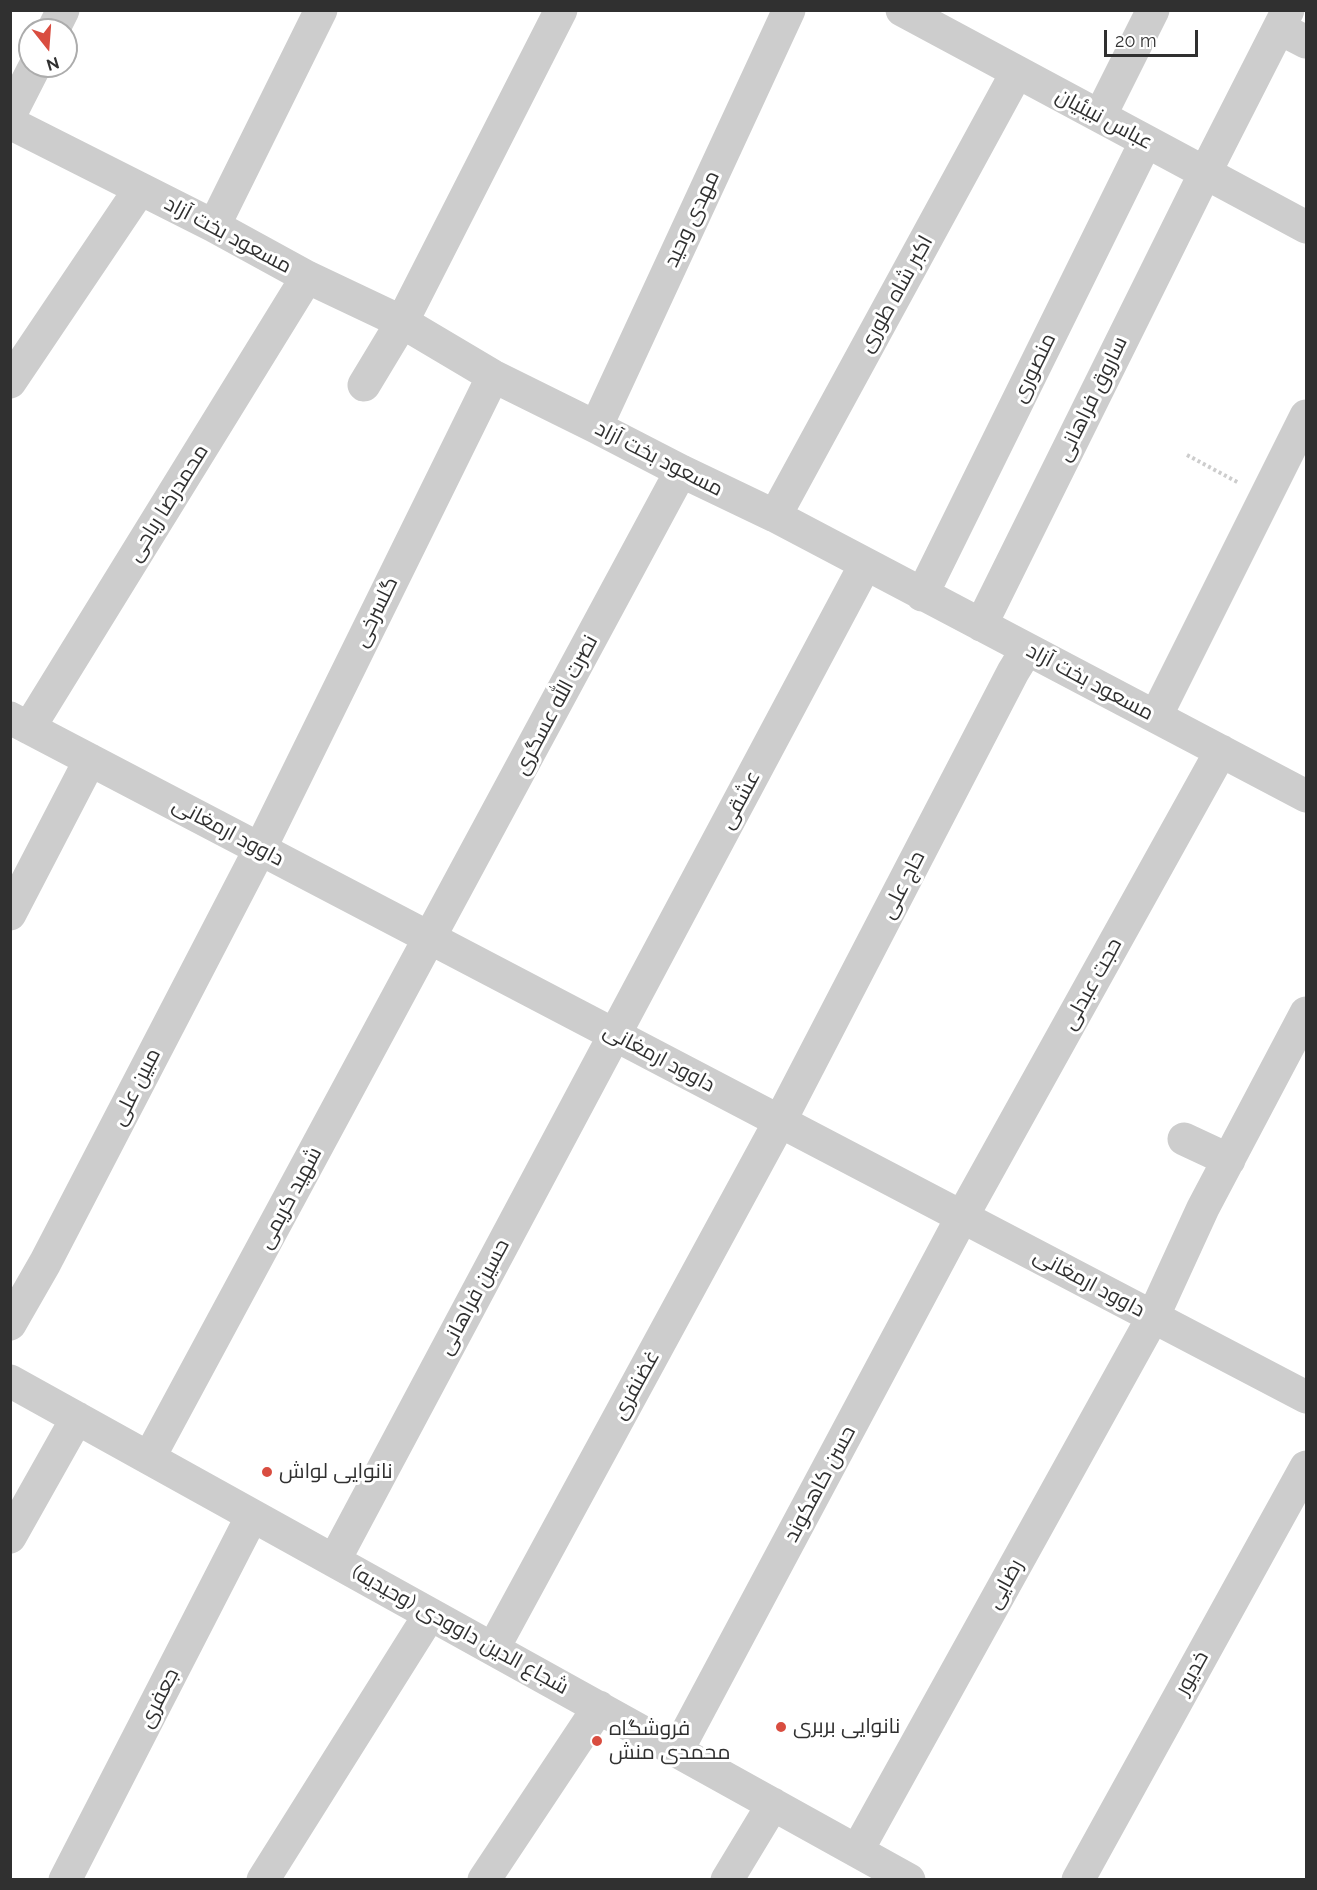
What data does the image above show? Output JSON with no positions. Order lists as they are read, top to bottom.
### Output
{
  "streets": {
    "street": [
      "عباس نبیئیان",
      "مهدی وحید",
      "مسعود بخت آزاد",
      "اکبر شاه طوری",
      "منصوری",
      "ساروق فراهانی",
      "محمدرضا ریاحی",
      "گلسرخی",
      "نصرت الله عسگری",
      "عشقی",
      "داوود ارمغانی",
      "حاج علی",
      "حجت عبدلی",
      "مبین علی",
      "شهید کریمی",
      "حسین فراهانی",
      "غضنفری",
      "حسن کاهکوند",
      "رضایی",
      "شجاع الدین داوودی (وحیدیه)",
      "خدیور",
      "جعفری"
    ]
  },
  "crossings": [
    ["عباس نبیئیان", "اکبر شاه طوری"],
    ["عباس نبیئیان", "منصوری"],
    ["عباس نبیئیان", "ساروق فراهانی"],
    ["مهدی وحید", "مسعود بخت آزاد"],
    ["مسعود بخت آزاد", "اکبر شاه طوری"],
    ["مسعود بخت آزاد", "منصوری"],
    ["مسعود بخت آزاد", "ساروق فراهانی"],
    ["مسعود بخت آزاد", "محمدرضا ریاحی"],
    ["مسعود بخت آزاد", "گلسرخی"],
    ["مسعود بخت آزاد", "نصرت الله عسگری"],
    ["مسعود بخت آزاد", "عشقی"],
    ["مسعود بخت آزاد", "حاج علی"],
    ["مسعود بخت آزاد", "حجت عبدلی"],
    ["محمدرضا ریاحی", "داوود ارمغانی"],
    ["گلسرخی", "داوود ارمغانی"],
    ["گلسرخی", "مبین علی"],
    ["نصرت الله عسگری", "داوود ارمغانی"],
    ["نصرت الله عسگری", "شهید کریمی"],
    ["عشقی", "داوود ارمغانی"],
    ["عشقی", "حسین فراهانی"],
    ["داوود ارمغانی", "حاج علی"],
    ["داوود ارمغانی", "حجت عبدلی"],
    ["داوود ارمغانی", "مبین علی"],
    ["داوود ارمغانی", "شهید کریمی"],
    ["داوود ارمغانی", "حسین فراهانی"],
    ["داوود ارمغانی", "غضنفری"],
    ["داوود ارمغانی", "حسن کاهکوند"],
    ["داوود ارمغانی", "رضایی"],
    ["حاج علی", "غضنفری"],
    ["حجت عبدلی", "حسن کاهکوند"],
    ["شهید کریمی", "شجاع الدین داوودی (وحیدیه)"],
    ["حسین فراهانی", "شجاع الدین داوودی (وحیدیه)"],
    ["غضنفری", "شجاع الدین داوودی (وحیدیه)"],
    ["حسن کاهکوند", "شجاع الدین داوودی (وحیدیه)"],
    ["رضایی", "شجاع الدین داوودی (وحیدیه)"],
    ["شجاع الدین داوودی (وحیدیه)", "جعفری"]
  ],
  "places": ["نانوایی لواش", "نانوایی بربری", "فروشگاه محمدی منش"],
  "scale_bar": "20 m",
  "north": "bottom"
}
